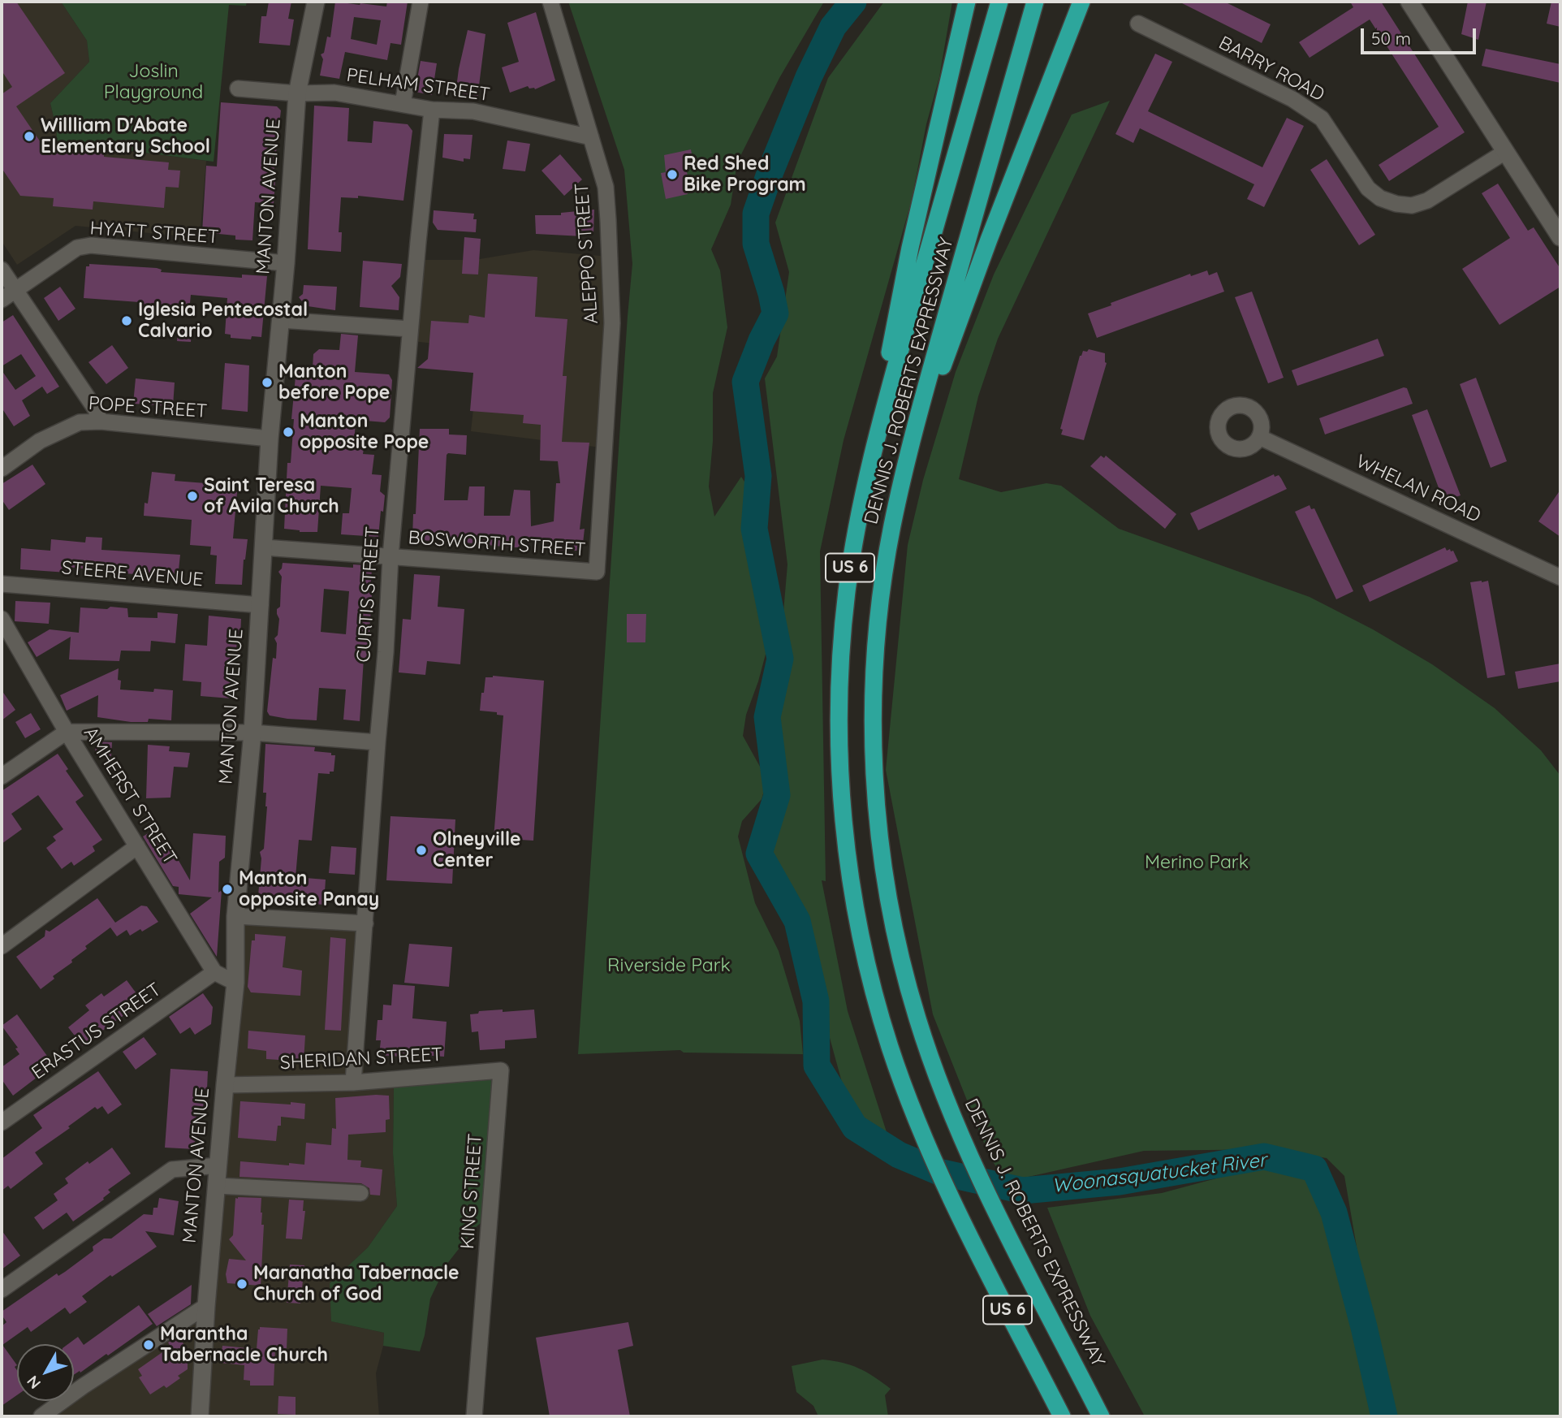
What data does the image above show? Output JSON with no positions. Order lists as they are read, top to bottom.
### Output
{
  "streets": {
    "highway": ["DENNIS J. ROBERTS EXPRESSWAY", "US 6"],
    "main road": ["MANTON AVENUE"],
    "street": [
      "BARRY ROAD",
      "PELHAM STREET",
      "HYATT STREET",
      "ALEPPO STREET",
      "POPE STREET",
      "WHELAN ROAD",
      "BOSWORTH STREET",
      "STEERE AVENUE",
      "CURTIS STREET",
      "AMHERST STREET",
      "ERASTUS STREET",
      "SHERIDAN STREET",
      "KING STREET"
    ]
  },
  "crossings": [
    ["PELHAM STREET", "MANTON AVENUE"],
    ["PELHAM STREET", "ALEPPO STREET"],
    ["PELHAM STREET", "CURTIS STREET"],
    ["MANTON AVENUE", "HYATT STREET"],
    ["MANTON AVENUE", "POPE STREET"],
    ["MANTON AVENUE", "BOSWORTH STREET"],
    ["MANTON AVENUE", "STEERE AVENUE"],
    ["MANTON AVENUE", "SHERIDAN STREET"],
    ["ALEPPO STREET", "BOSWORTH STREET"],
    ["BOSWORTH STREET", "CURTIS STREET"],
    ["CURTIS STREET", "SHERIDAN STREET"],
    ["AMHERST STREET", "ERASTUS STREET"],
    ["SHERIDAN STREET", "KING STREET"]
  ],
  "water": ["Woonasquatucket River"],
  "parks": ["Joslin Playground", "Merino Park", "Riverside Park"],
  "places": [
    "Willliam D'Abate Elementary School",
    "Red Shed Bike Program",
    "Iglesia Pentecostal Calvario",
    "Manton before Pope",
    "Manton opposite Pope",
    "Saint Teresa of Avila Church",
    "Olneyville Center",
    "Manton opposite Panay",
    "Maranatha Tabernacle Church of God",
    "Marantha Tabernacle Church"
  ],
  "scale_bar": "50 m",
  "north": "bottom left"
}
